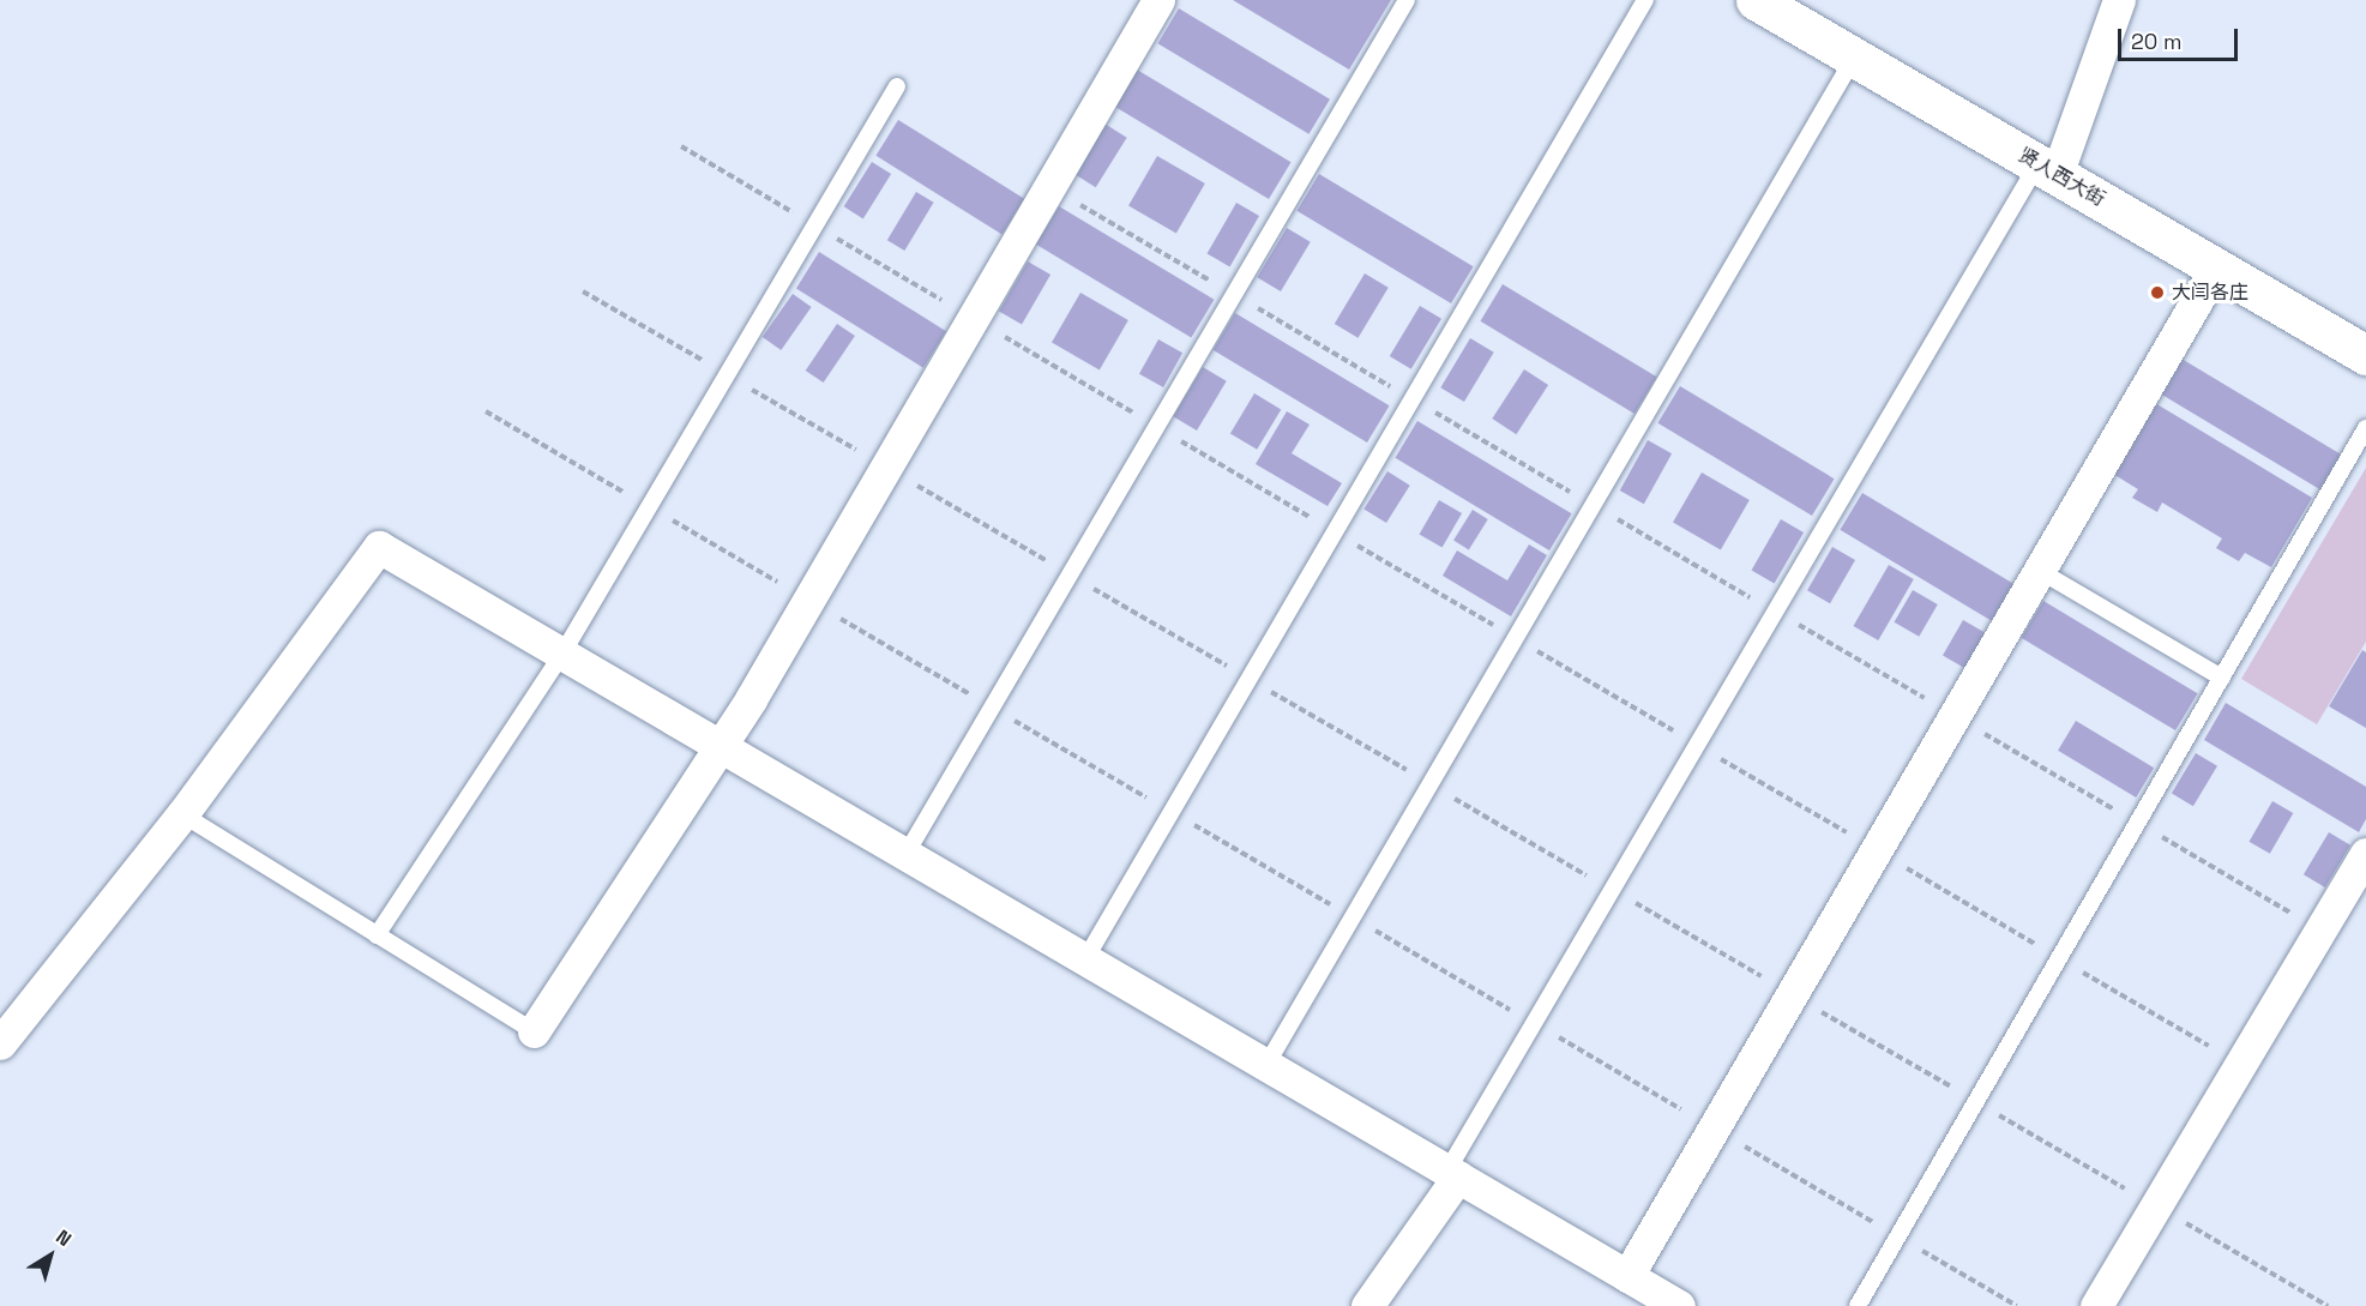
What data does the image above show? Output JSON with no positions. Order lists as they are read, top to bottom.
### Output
{
  "streets": {
    "street": ["贤人西大街"]
  },
  "places": ["大闫各庄"],
  "scale_bar": "20 m",
  "north": "top right"
}
